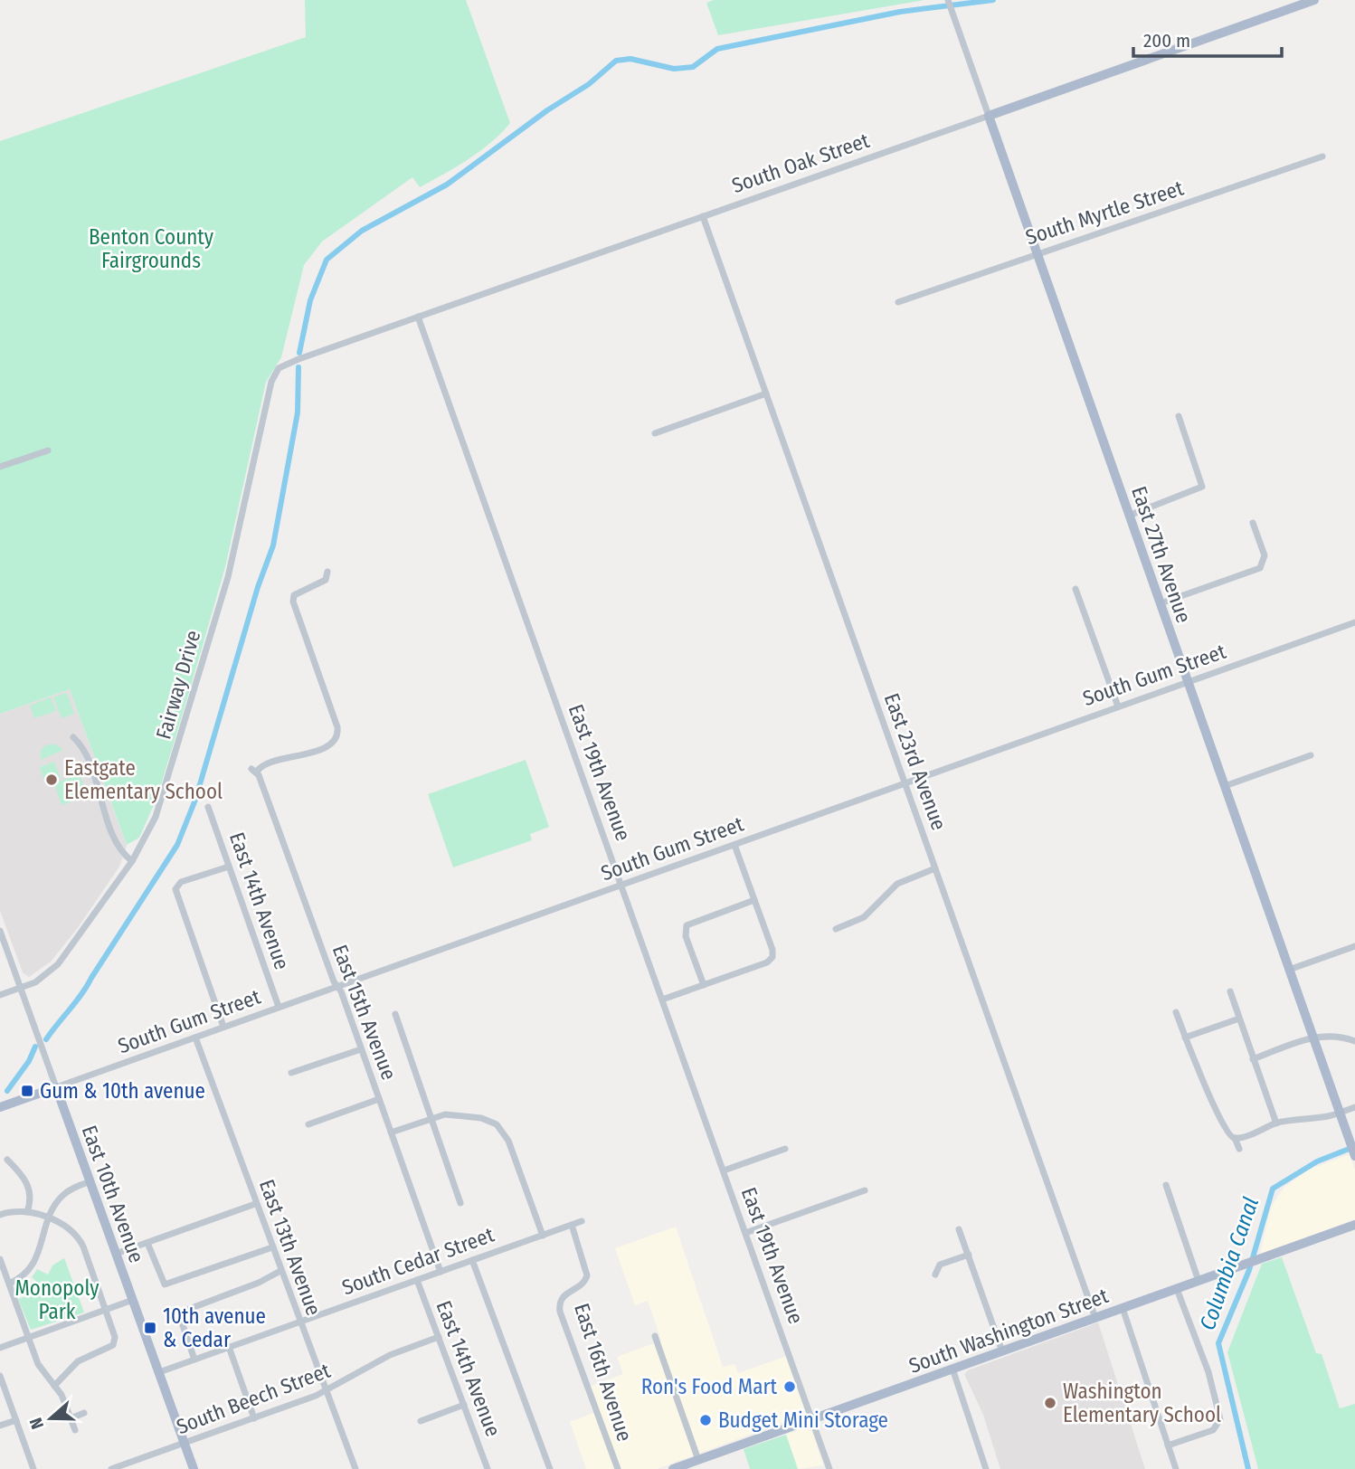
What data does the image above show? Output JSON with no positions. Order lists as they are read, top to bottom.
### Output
{
  "streets": {
    "main road": [
      "South Oak Street",
      "East 27th Avenue",
      "South Gum Street",
      "East 10th Avenue",
      "South Washington Street"
    ],
    "street": [
      "South Myrtle Street",
      "Fairway Drive",
      "East 23rd Avenue",
      "East 19th Avenue",
      "East 14th Avenue",
      "East 15th Avenue",
      "East 13th Avenue",
      "South Cedar Street",
      "East 16th Avenue",
      "South Beech Street"
    ]
  },
  "crossings": [
    ["South Oak Street", "East 27th Avenue"],
    ["South Oak Street", "Fairway Drive"],
    ["South Oak Street", "East 23rd Avenue"],
    ["South Oak Street", "East 19th Avenue"],
    ["South Myrtle Street", "East 27th Avenue"],
    ["East 27th Avenue", "South Gum Street"],
    ["South Gum Street", "East 23rd Avenue"],
    ["South Gum Street", "East 19th Avenue"],
    ["South Gum Street", "East 14th Avenue"],
    ["South Gum Street", "East 15th Avenue"],
    ["South Gum Street", "East 10th Avenue"],
    ["South Gum Street", "East 13th Avenue"],
    ["Fairway Drive", "East 10th Avenue"],
    ["East 23rd Avenue", "South Washington Street"],
    ["East 19th Avenue", "South Washington Street"],
    ["East 14th Avenue", "South Cedar Street"],
    ["East 14th Avenue", "South Beech Street"],
    ["East 15th Avenue", "South Cedar Street"],
    ["East 10th Avenue", "South Cedar Street"],
    ["East 10th Avenue", "South Beech Street"],
    ["East 13th Avenue", "South Cedar Street"],
    ["East 13th Avenue", "South Beech Street"],
    ["South Cedar Street", "East 16th Avenue"]
  ],
  "water": ["Columbia Canal"],
  "parks": ["Benton County Fairgrounds", "Monopoly Park"],
  "places": {
    "other": [
      "Eastgate Elementary School",
      "Ron's Food Mart",
      "Washington Elementary School",
      "Budget Mini Storage"
    ],
    "transit": ["Gum & 10th avenue", "10th avenue & Cedar"]
  },
  "scale_bar": "200 m",
  "north": "left"
}
